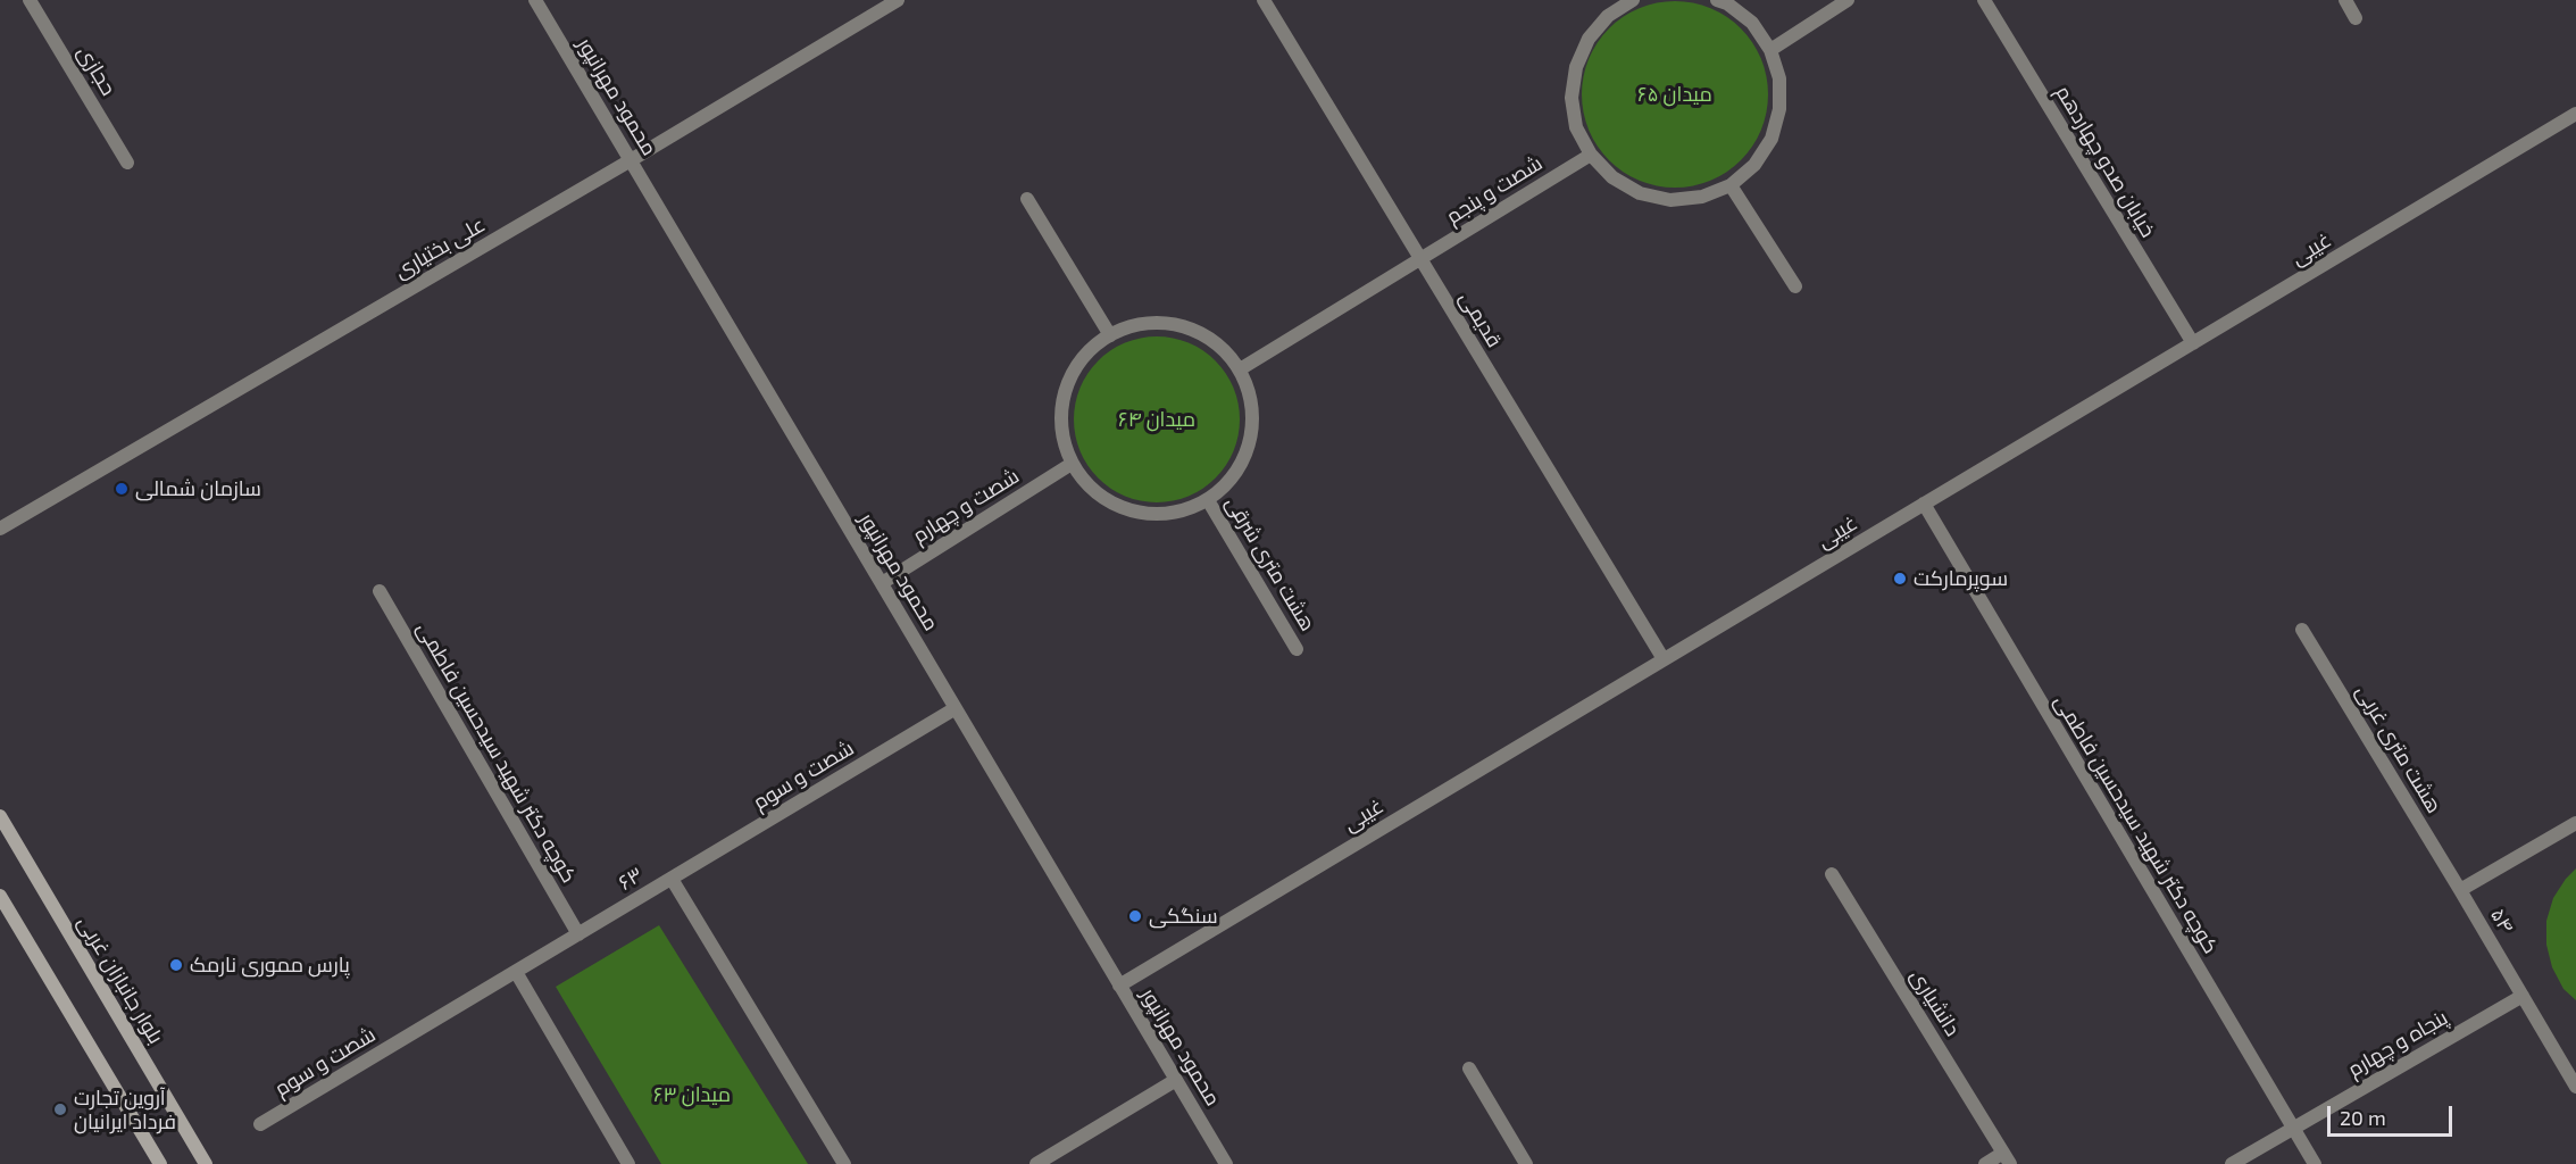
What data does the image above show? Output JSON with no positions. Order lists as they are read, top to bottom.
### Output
{
  "streets": {
    "main road": ["بلوار جانبازان غربی"],
    "street": [
      "حجازی",
      "محمود مهرانپور",
      "خیابان صدو چهاردهم",
      "شصت و پنجم",
      "علی بختیاری",
      "غیبی",
      "قدیمی",
      "شصت و چهارم",
      "هشت متری شرقی",
      "هشت متری غربی",
      "کوچه دکتر شهید سیدحسین فاطمی",
      "شصت و سوم",
      "۶۳",
      "۵۴",
      "دانشیاری",
      "پنجاه و چهارم"
    ]
  },
  "crossings": [
    ["محمود مهرانپور", "علی بختیاری"],
    ["محمود مهرانپور", "غیبی"],
    ["محمود مهرانپور", "شصت و چهارم"],
    ["محمود مهرانپور", "شصت و سوم"],
    ["خیابان صدو چهاردهم", "غیبی"],
    ["شصت و پنجم", "قدیمی"],
    ["غیبی", "قدیمی"],
    ["غیبی", "کوچه دکتر شهید سیدحسین فاطمی"],
    ["شصت و چهارم", "هشت متری شرقی"],
    ["هشت متری غربی", "۵۴"],
    ["کوچه دکتر شهید سیدحسین فاطمی", "۶۳"],
    ["کوچه دکتر شهید سیدحسین فاطمی", "پنجاه و چهارم"],
    ["شصت و سوم", "۶۳"],
    ["۵۴", "پنجاه و چهارم"]
  ],
  "parks": ["میدان ۶۵", "میدان ۶۴", "میدان ۶۳"],
  "places": [
    "سازمان شمالی",
    "سوپرمارکت",
    "سنگکی",
    "پارس مموری نارمک",
    "آروین تجارت فرداد ایرانیان"
  ],
  "scale_bar": "20 m"
}
